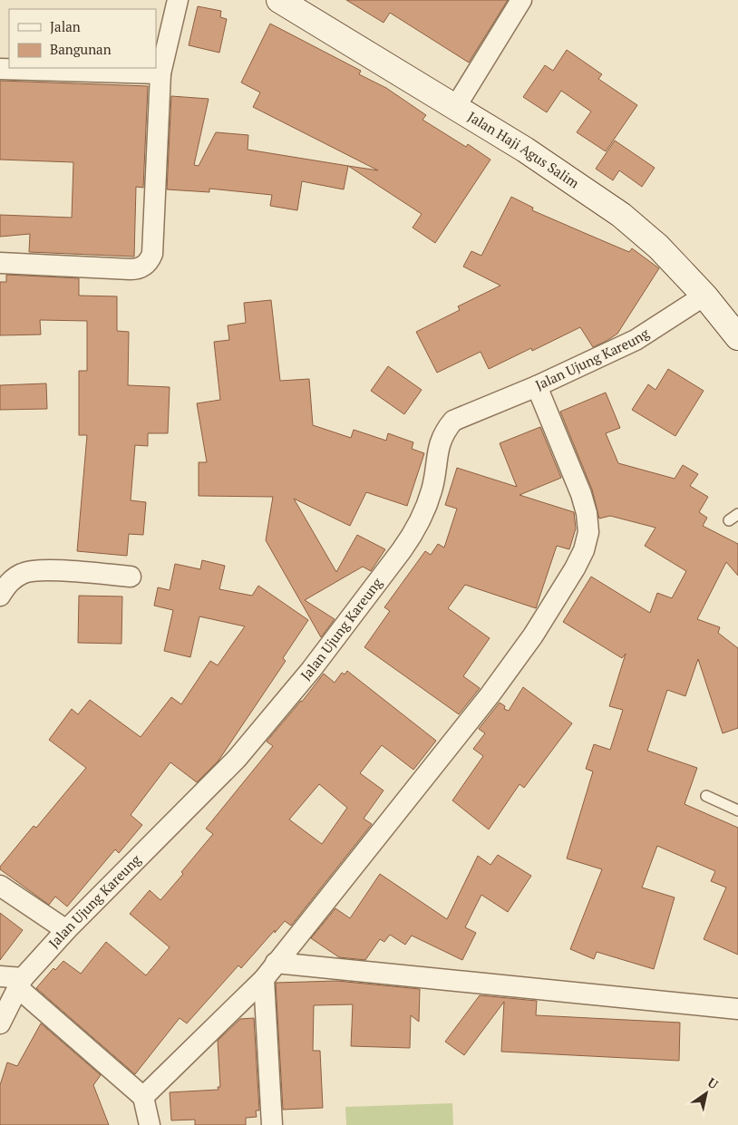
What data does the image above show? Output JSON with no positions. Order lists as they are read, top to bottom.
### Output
{
  "streets": {
    "main road": ["Jalan Haji Agus Salim"],
    "street": ["Jalan Ujung Kareung"]
  },
  "crossings": [
    ["Jalan Haji Agus Salim", "Jalan Ujung Kareung"]
  ],
  "legend": ["Jalan", "Bangunan"],
  "north": "top right"
}
